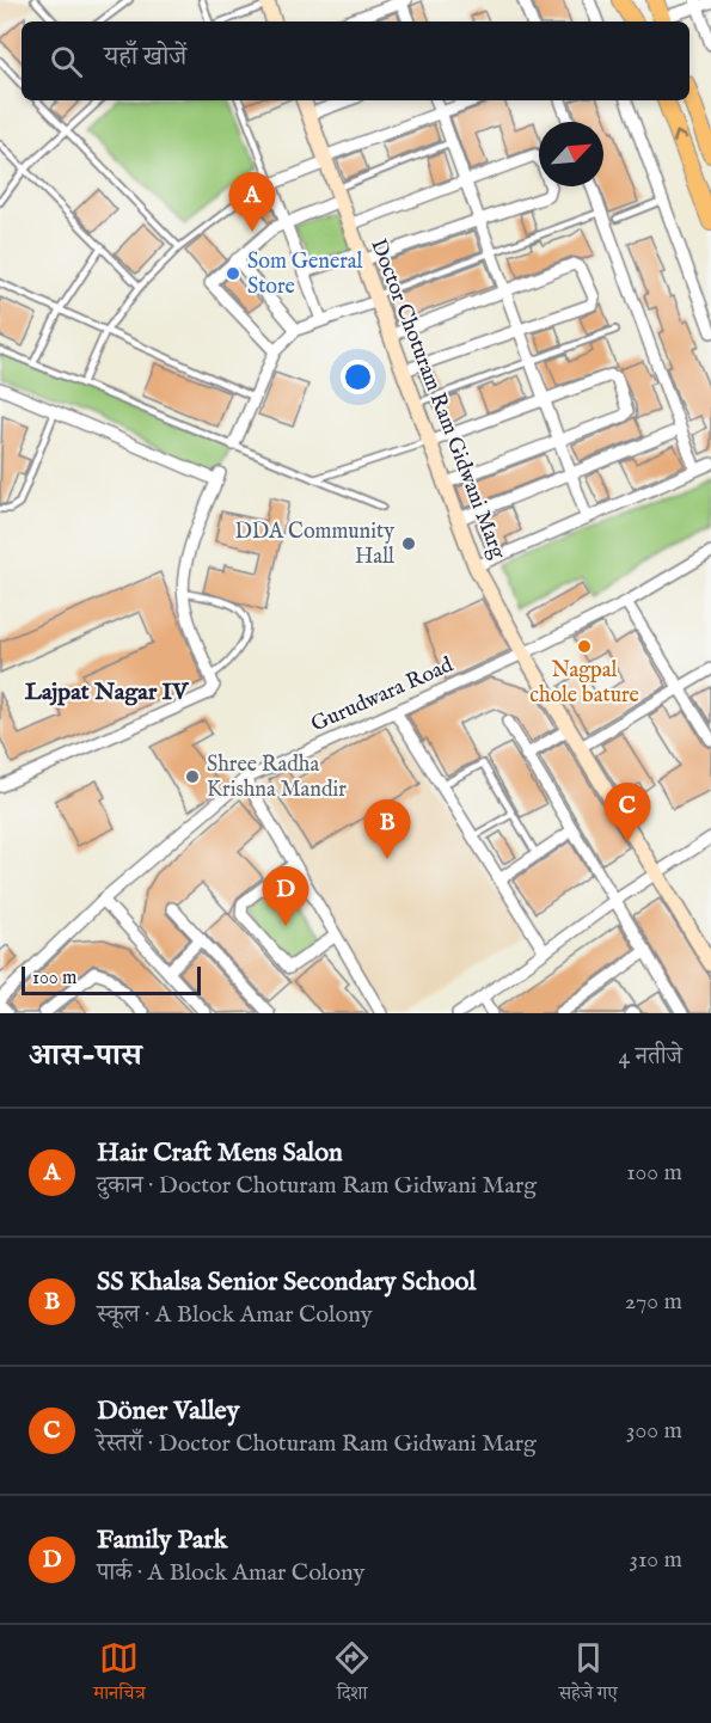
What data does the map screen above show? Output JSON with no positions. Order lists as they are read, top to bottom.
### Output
{
  "streets": {
    "street": ["Doctor Choturam Ram Gidwani Marg", "Gurudwara Road"]
  },
  "crossings": [
    ["Doctor Choturam Ram Gidwani Marg", "Gurudwara Road"]
  ],
  "districts": ["Lajpat Nagar IV"],
  "places": [
    "Som General Store",
    "DDA Community Hall",
    "Nagpal chole bature",
    "Shree Radha Krishna Mandir"
  ],
  "scale_bar": "100 m",
  "north": "top right",
  "page": {
    "search": "यहाँ खोजें",
    "pins": [
      "A",
      "C",
      "B",
      "D"
    ],
    "scale": "100 m",
    "heading": ["आस-पास", "4 नतीजे"],
    "list": [
      {
        "mark": "A",
        "name": "Hair Craft Mens Salon",
        "note": "दुकान · Doctor Choturam Ram Gidwani Marg",
        "value": "100 m"
      },
      {
        "mark": "B",
        "name": "SS Khalsa Senior Secondary School",
        "note": "स्कूल · A Block Amar Colony",
        "value": "270 m"
      },
      {
        "mark": "C",
        "name": "Döner Valley",
        "note": "रेस्तराँ · Doctor Choturam Ram Gidwani Marg",
        "value": "300 m"
      },
      {
        "mark": "D",
        "name": "Family Park",
        "note": "पार्क · A Block Amar Colony",
        "value": "310 m"
      }
    ],
    "nav": ["मानचित्र", "दिशा", "सहेजे गए"]
  }
}
